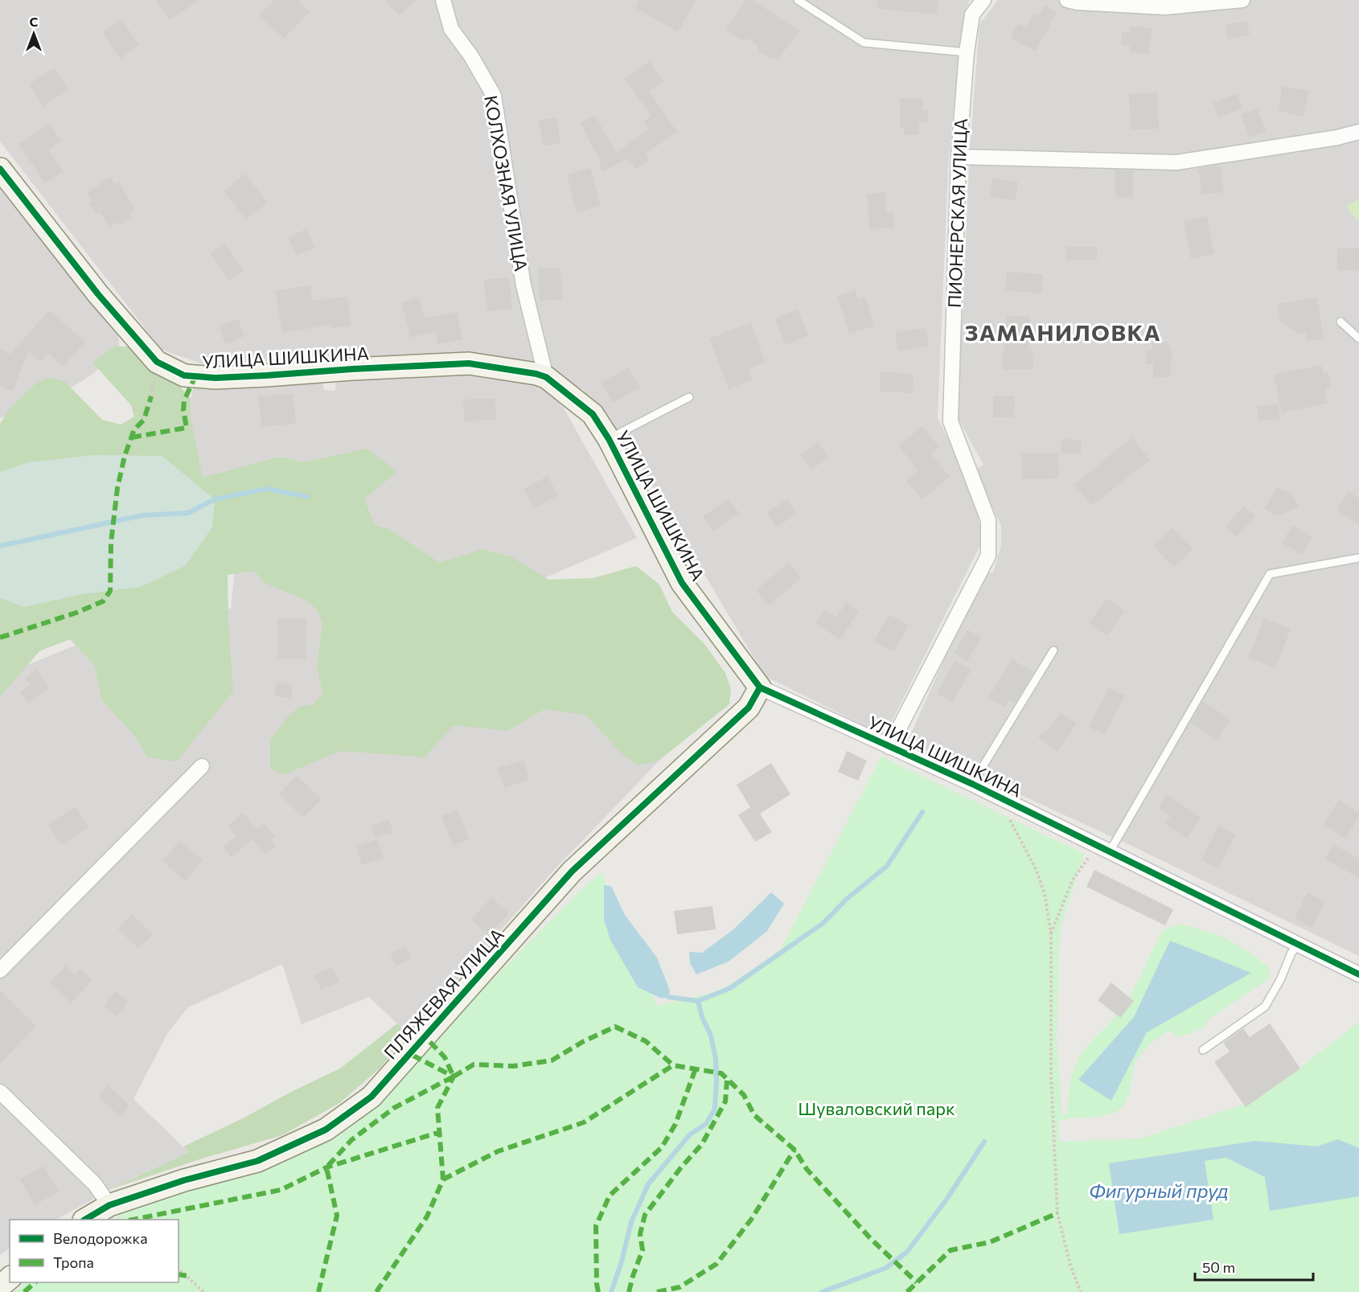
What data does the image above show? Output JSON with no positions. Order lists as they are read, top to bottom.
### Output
{
  "streets": {
    "street": [
      "КОЛХОЗНАЯ УЛИЦА",
      "ПИОНЕРСКАЯ УЛИЦА",
      "УЛИЦА ШИШКИНА",
      "ПЛЯЖЕВАЯ УЛИЦА"
    ]
  },
  "crossings": [
    ["КОЛХОЗНАЯ УЛИЦА", "УЛИЦА ШИШКИНА"],
    ["ПИОНЕРСКАЯ УЛИЦА", "УЛИЦА ШИШКИНА"],
    ["УЛИЦА ШИШКИНА", "ПЛЯЖЕВАЯ УЛИЦА"]
  ],
  "districts": ["ЗАМАНИЛОВКА"],
  "water": ["Фигурный пруд"],
  "parks": ["Шуваловский парк"],
  "legend": ["Велодорожка", "Тропа"],
  "scale_bar": "50 m",
  "north": "top"
}
